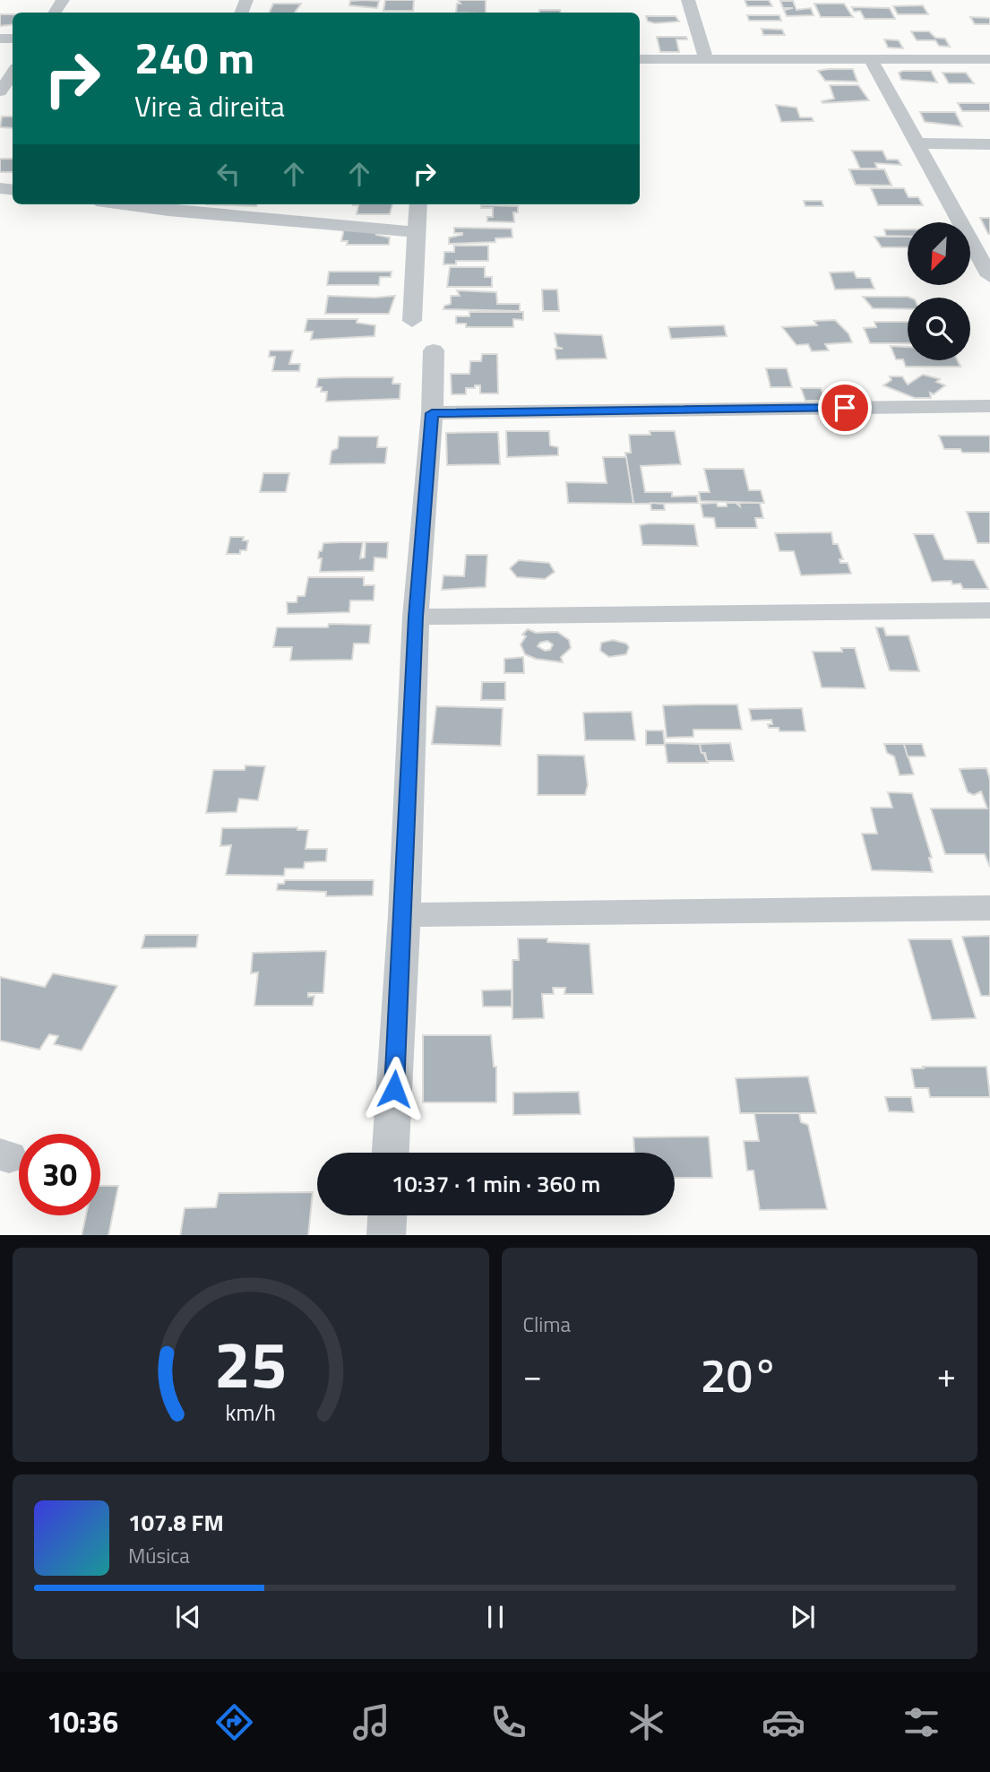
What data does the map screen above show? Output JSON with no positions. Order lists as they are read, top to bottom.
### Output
{
  "north": "bottom left",
  "page": {
    "turn": ["240 m", "Vire à direita"],
    "limit": "30",
    "trip": "10:37 · 1 min · 360 m",
    "tile": "Clima",
    "heat": ["−", "20°", "+"],
    "song": ["107.8 FM", "Música"],
    "tabs": "10:36",
    "gauge": ["25", "km/h"]
  }
}
